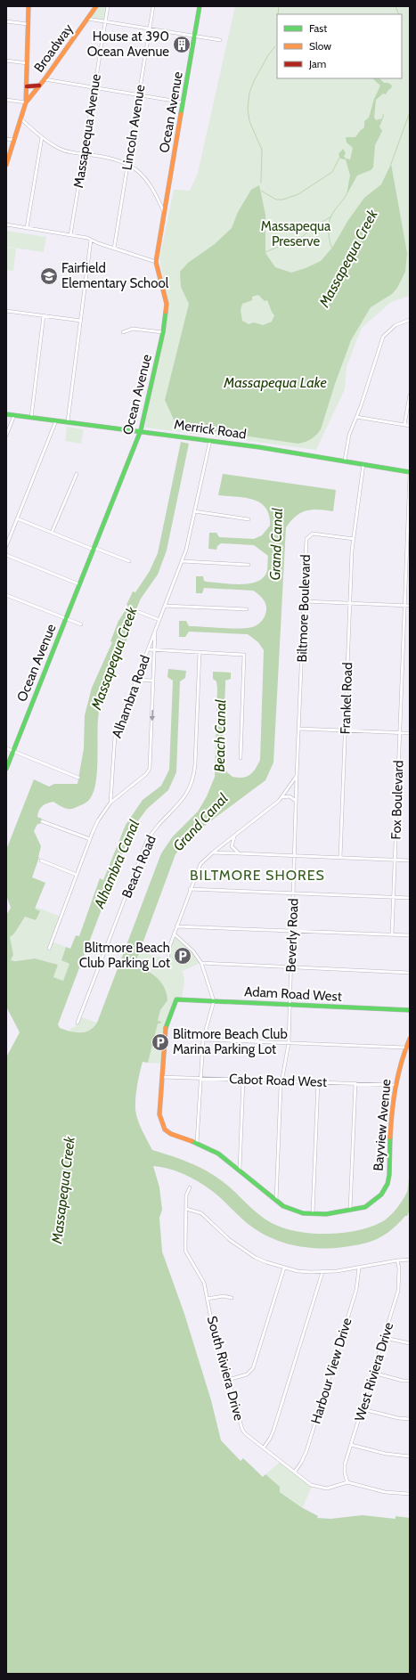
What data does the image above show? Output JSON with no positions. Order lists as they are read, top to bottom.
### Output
{
  "streets": {
    "street": [
      "Broadway",
      "Ocean Avenue",
      "Lincoln Avenue",
      "Massapequa Avenue",
      "Merrick Road",
      "Biltmore Boulevard",
      "Alhambra Road",
      "Frankel Road",
      "Fox Boulevard",
      "Beach Road",
      "Beverly Road",
      "Adam Road West",
      "Cabot Road West",
      "Bayview Avenue",
      "South Riviera Drive",
      "Harbour View Drive",
      "West Riviera Drive"
    ]
  },
  "crossings": [
    ["Ocean Avenue", "Merrick Road"],
    ["Merrick Road", "Alhambra Road"],
    ["Merrick Road", "Fox Boulevard"],
    ["Biltmore Boulevard", "Frankel Road"],
    ["Biltmore Boulevard", "Beverly Road"],
    ["Beverly Road", "Adam Road West"],
    ["Beverly Road", "Cabot Road West"],
    ["Beverly Road", "Bayview Avenue"],
    ["Adam Road West", "Bayview Avenue"],
    ["Cabot Road West", "Bayview Avenue"],
    ["South Riviera Drive", "Harbour View Drive"],
    ["South Riviera Drive", "West Riviera Drive"]
  ],
  "districts": ["BILTMORE SHORES"],
  "water": [
    "Massapequa Creek",
    "Massapequa Lake",
    "Grand Canal",
    "Beach Canal",
    "Alhambra Canal"
  ],
  "parks": ["Massapequa Preserve"],
  "places": {
    "building": ["House at 390 Ocean Avenue"],
    "school or university": ["Fairfield Elementary School"],
    "parking": ["Blitmore Beach Club Parking Lot", "Blitmore Beach Club Marina Parking Lot"]
  },
  "legend": ["Fast", "Slow", "Jam"]
}
